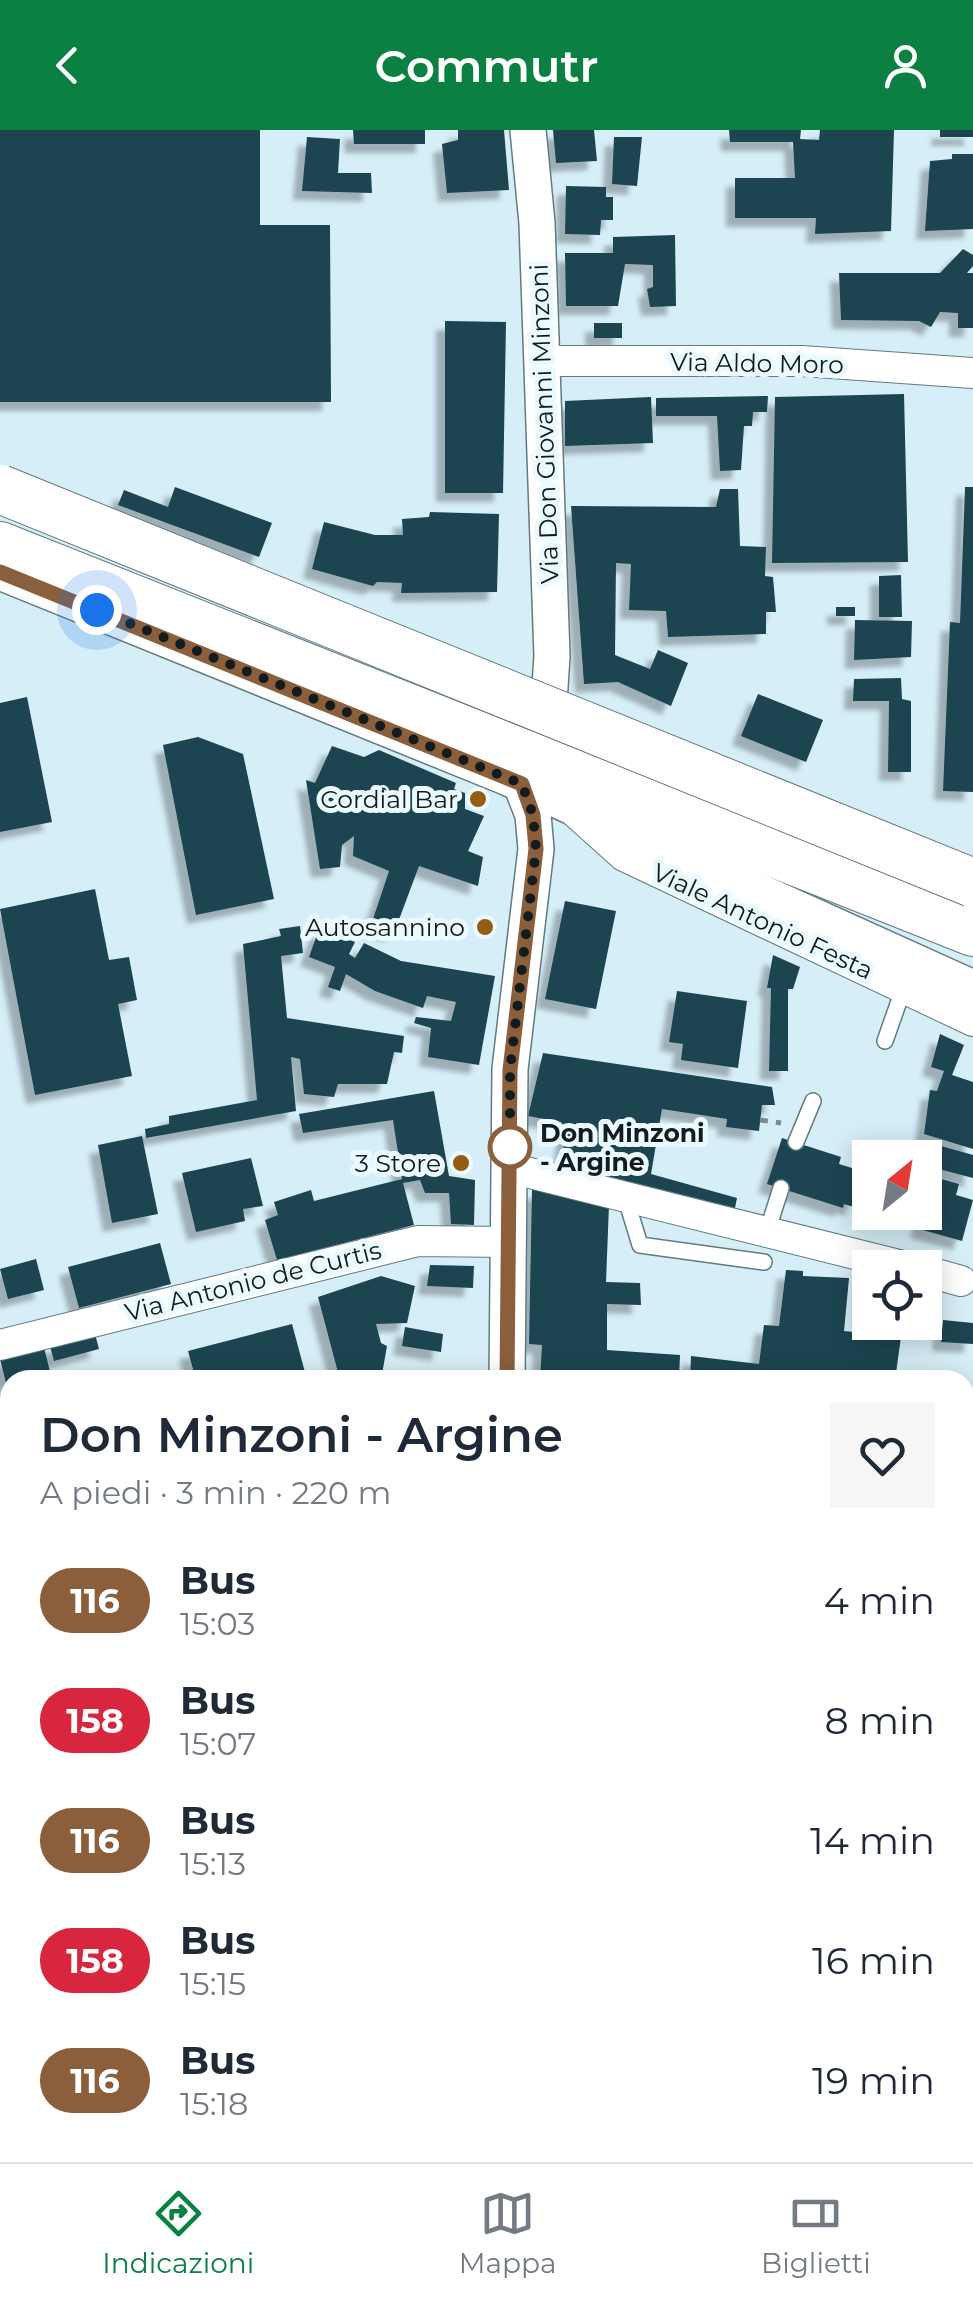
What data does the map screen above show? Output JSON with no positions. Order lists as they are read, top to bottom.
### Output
{
  "streets": {
    "street": [
      "Via Aldo Moro",
      "Via Don Giovanni Minzoni",
      "Viale Antonio Festa",
      "Via Antonio de Curtis"
    ]
  },
  "crossings": [
    ["Via Aldo Moro", "Via Don Giovanni Minzoni"]
  ],
  "places": [
    "Cordial Bar",
    "Autosannino",
    "Don Minzoni - Argine",
    "3 Store"
  ],
  "lines": ["bus line 116"],
  "north": "top right",
  "page": {
    "header": "Commutr",
    "heading": ["Don Minzoni - Argine", "A piedi · 3 min · 220 m"],
    "list": [
      {
        "mark": "116",
        "name": "Bus",
        "note": "15:03",
        "value": "4 min"
      },
      {
        "mark": "158",
        "name": "Bus",
        "note": "15:07",
        "value": "8 min"
      },
      {
        "mark": "116",
        "name": "Bus",
        "note": "15:13",
        "value": "14 min"
      },
      {
        "mark": "158",
        "name": "Bus",
        "note": "15:15",
        "value": "16 min"
      },
      {
        "mark": "116",
        "name": "Bus",
        "note": "15:18",
        "value": "19 min"
      }
    ],
    "tabs": ["Indicazioni", "Mappa", "Biglietti"]
  }
}
